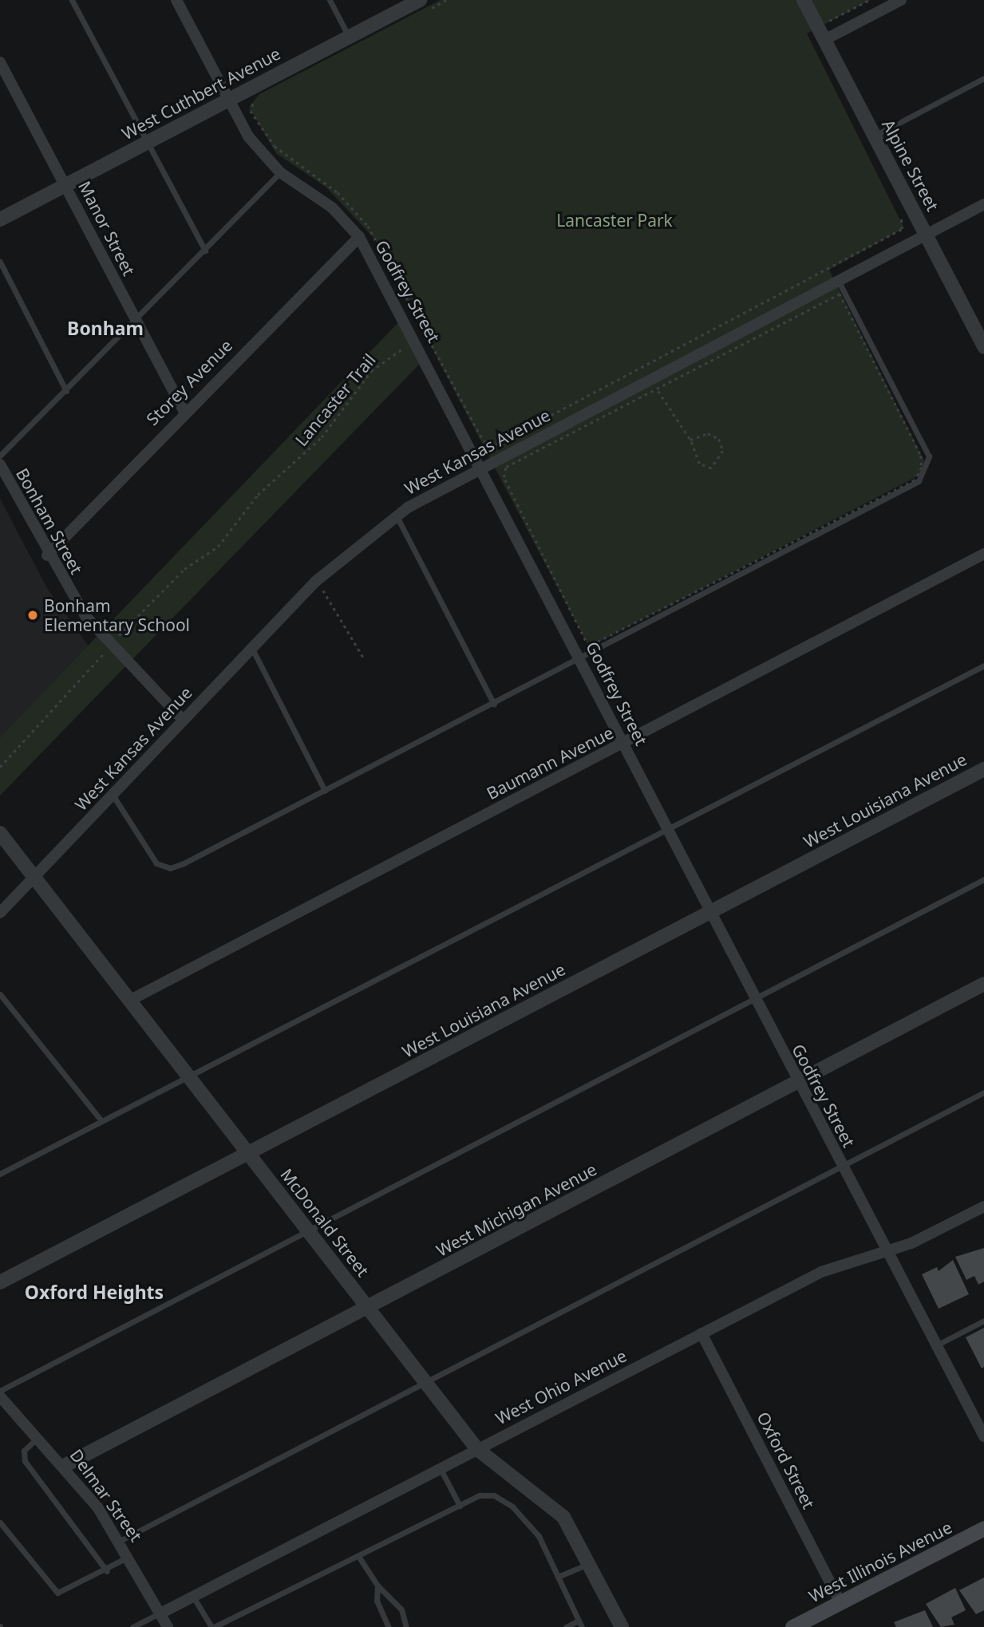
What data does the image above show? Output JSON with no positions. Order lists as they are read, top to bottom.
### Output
{
  "streets": {
    "main road": ["West Illinois Avenue"],
    "street": [
      "West Cuthbert Avenue",
      "Alpine Street",
      "Manor Street",
      "Godfrey Street",
      "Storey Avenue",
      "West Kansas Avenue",
      "Bonham Street",
      "Baumann Avenue",
      "West Louisiana Avenue",
      "West Michigan Avenue",
      "McDonald Street",
      "West Ohio Avenue",
      "Oxford Street",
      "Delmar Street"
    ],
    "path": ["Lancaster Trail"]
  },
  "crossings": [
    ["West Cuthbert Avenue", "Manor Street"],
    ["West Cuthbert Avenue", "Godfrey Street"],
    ["Alpine Street", "West Kansas Avenue"],
    ["Manor Street", "Storey Avenue"],
    ["Godfrey Street", "Storey Avenue"],
    ["Godfrey Street", "Lancaster Trail"],
    ["Godfrey Street", "West Kansas Avenue"],
    ["Godfrey Street", "Baumann Avenue"],
    ["Godfrey Street", "West Louisiana Avenue"],
    ["Godfrey Street", "West Michigan Avenue"],
    ["Godfrey Street", "West Ohio Avenue"],
    ["Storey Avenue", "Bonham Street"],
    ["Lancaster Trail", "Bonham Street"],
    ["West Kansas Avenue", "Bonham Street"],
    ["West Kansas Avenue", "McDonald Street"],
    ["Baumann Avenue", "McDonald Street"],
    ["West Louisiana Avenue", "McDonald Street"],
    ["West Michigan Avenue", "McDonald Street"],
    ["West Michigan Avenue", "Delmar Street"],
    ["McDonald Street", "West Ohio Avenue"],
    ["West Ohio Avenue", "Oxford Street"],
    ["West Ohio Avenue", "Delmar Street"],
    ["Oxford Street", "West Illinois Avenue"]
  ],
  "districts": ["Bonham", "Oxford Heights"],
  "parks": ["Lancaster Park"],
  "places": ["Bonham Elementary School"]
}
